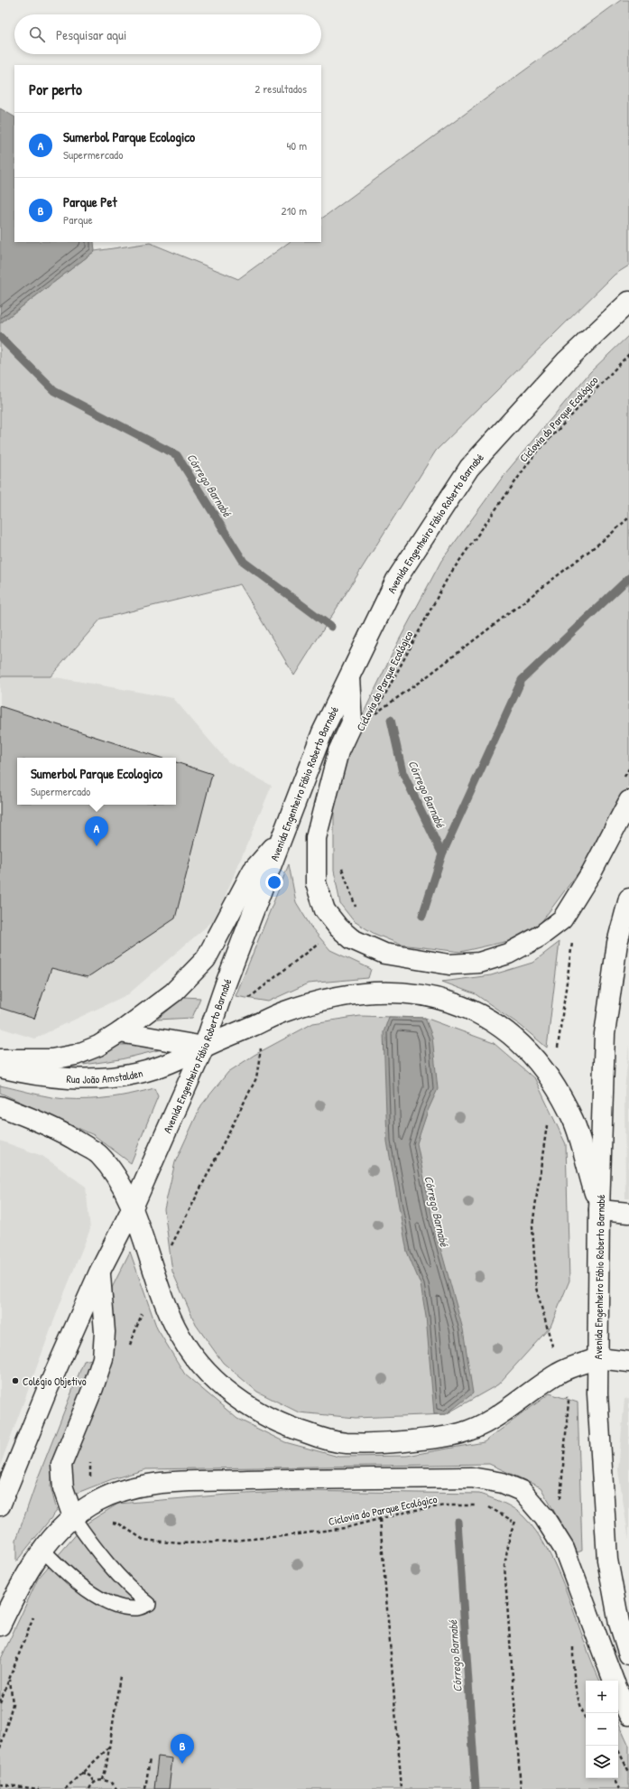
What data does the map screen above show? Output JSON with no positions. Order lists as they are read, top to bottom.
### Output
{
  "streets": {
    "main road": ["Avenida Engenheiro Fábio Roberto Barnabé", "Rua João Amstalden"],
    "path": ["Ciclovia do Parque Ecológico"]
  },
  "crossings": [
    ["Avenida Engenheiro Fábio Roberto Barnabé", "Rua João Amstalden"]
  ],
  "water": ["Córrego Barnabé"],
  "places": ["Colégio Objetivo"],
  "page": {
    "search": "Pesquisar aqui",
    "heading": ["Por perto", "2 resultados"],
    "list": [
      {
        "mark": "A",
        "name": "Sumerbol Parque Ecologico",
        "note": "Supermercado",
        "value": "40 m"
      },
      {
        "mark": "B",
        "name": "Parque Pet",
        "note": "Parque",
        "value": "210 m"
      }
    ],
    "popup": ["Sumerbol Parque Ecologico", "Supermercado"],
    "pins": ["A", "B"],
    "map_buttons": ["+", "−"]
  }
}
